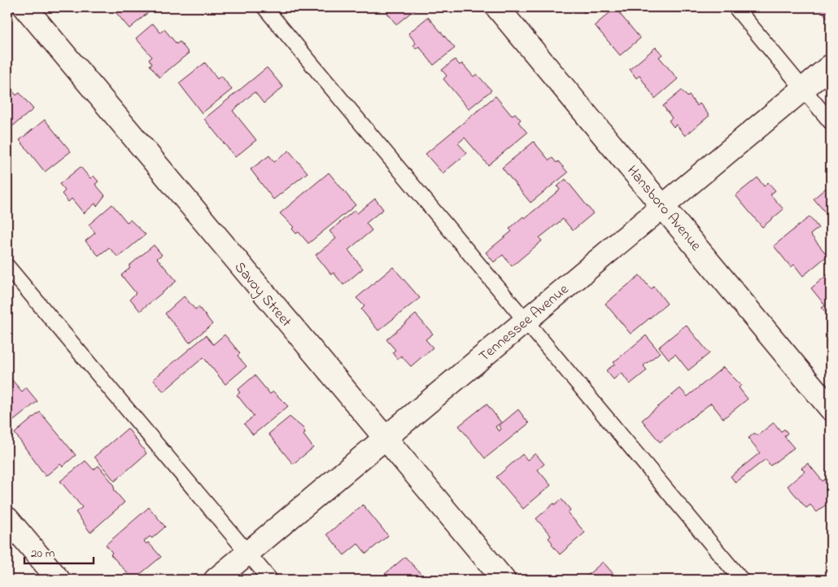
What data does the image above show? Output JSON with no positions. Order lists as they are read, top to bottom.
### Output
{
  "streets": {
    "street": ["Hansboro Avenue", "Savoy Street", "Tennessee Avenue"]
  },
  "crossings": [
    ["Hansboro Avenue", "Tennessee Avenue"],
    ["Savoy Street", "Tennessee Avenue"]
  ],
  "scale_bar": "20 m"
}
